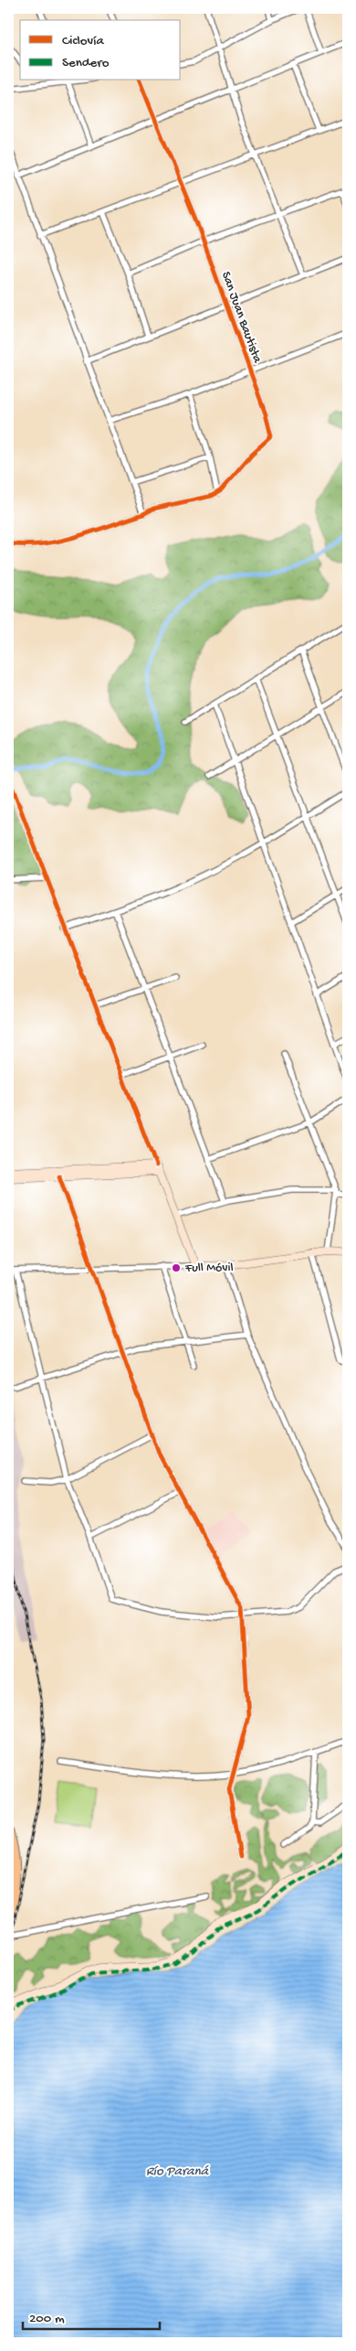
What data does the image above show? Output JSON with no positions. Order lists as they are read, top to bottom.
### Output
{
  "streets": {
    "street": ["San Juan Bautista"]
  },
  "water": ["Río Paraná"],
  "places": ["Full Móvil"],
  "legend": ["Ciclovía", "Sendero"],
  "scale_bar": "200 m"
}
